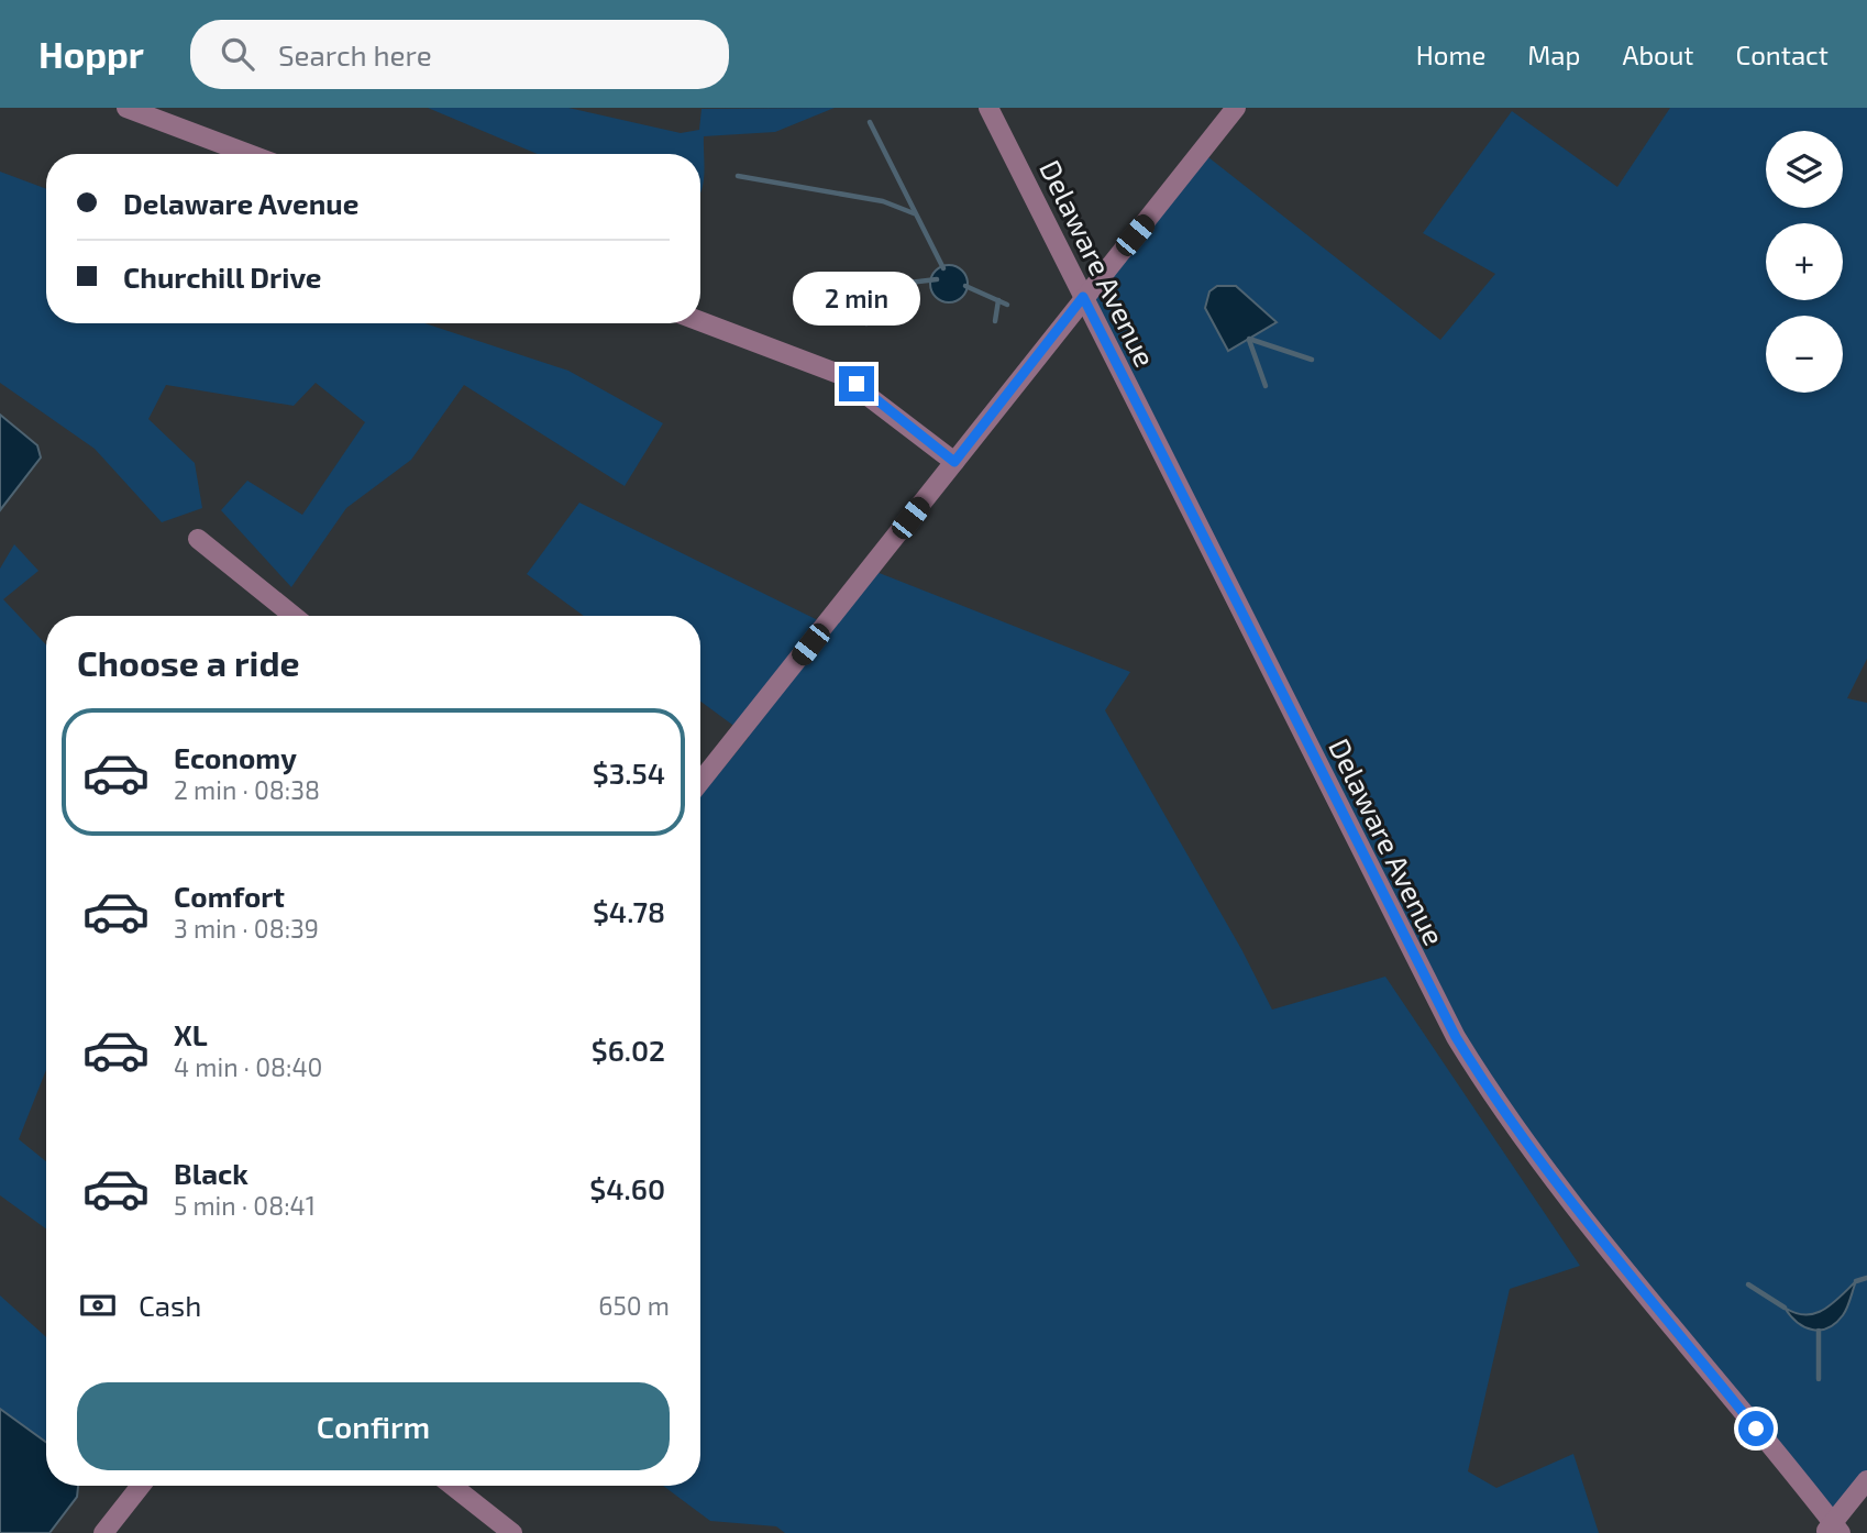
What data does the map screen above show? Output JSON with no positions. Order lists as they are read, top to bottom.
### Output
{
  "streets": {
    "street": ["Delaware Avenue"]
  },
  "page": {
    "header": "Hoppr",
    "search": "Search here",
    "nav": [
      "Home",
      "Map",
      "About",
      "Contact"
    ],
    "map_buttons": ["+", "−"],
    "banner": ["Delaware Avenue", "Churchill Drive"],
    "bubble": "2 min",
    "heading": "Choose a ride",
    "list": [
      {
        "name": "Economy",
        "note": "2 min · 08:38",
        "value": "$3.54"
      },
      {
        "name": "Comfort",
        "note": "3 min · 08:39",
        "value": "$4.78"
      },
      {
        "name": "XL",
        "note": "4 min · 08:40",
        "value": "$6.02"
      },
      {
        "name": "Black",
        "note": "5 min · 08:41",
        "value": "$4.60"
      }
    ],
    "pay": ["Cash", "650 m"],
    "buttons": "Confirm"
  }
}
